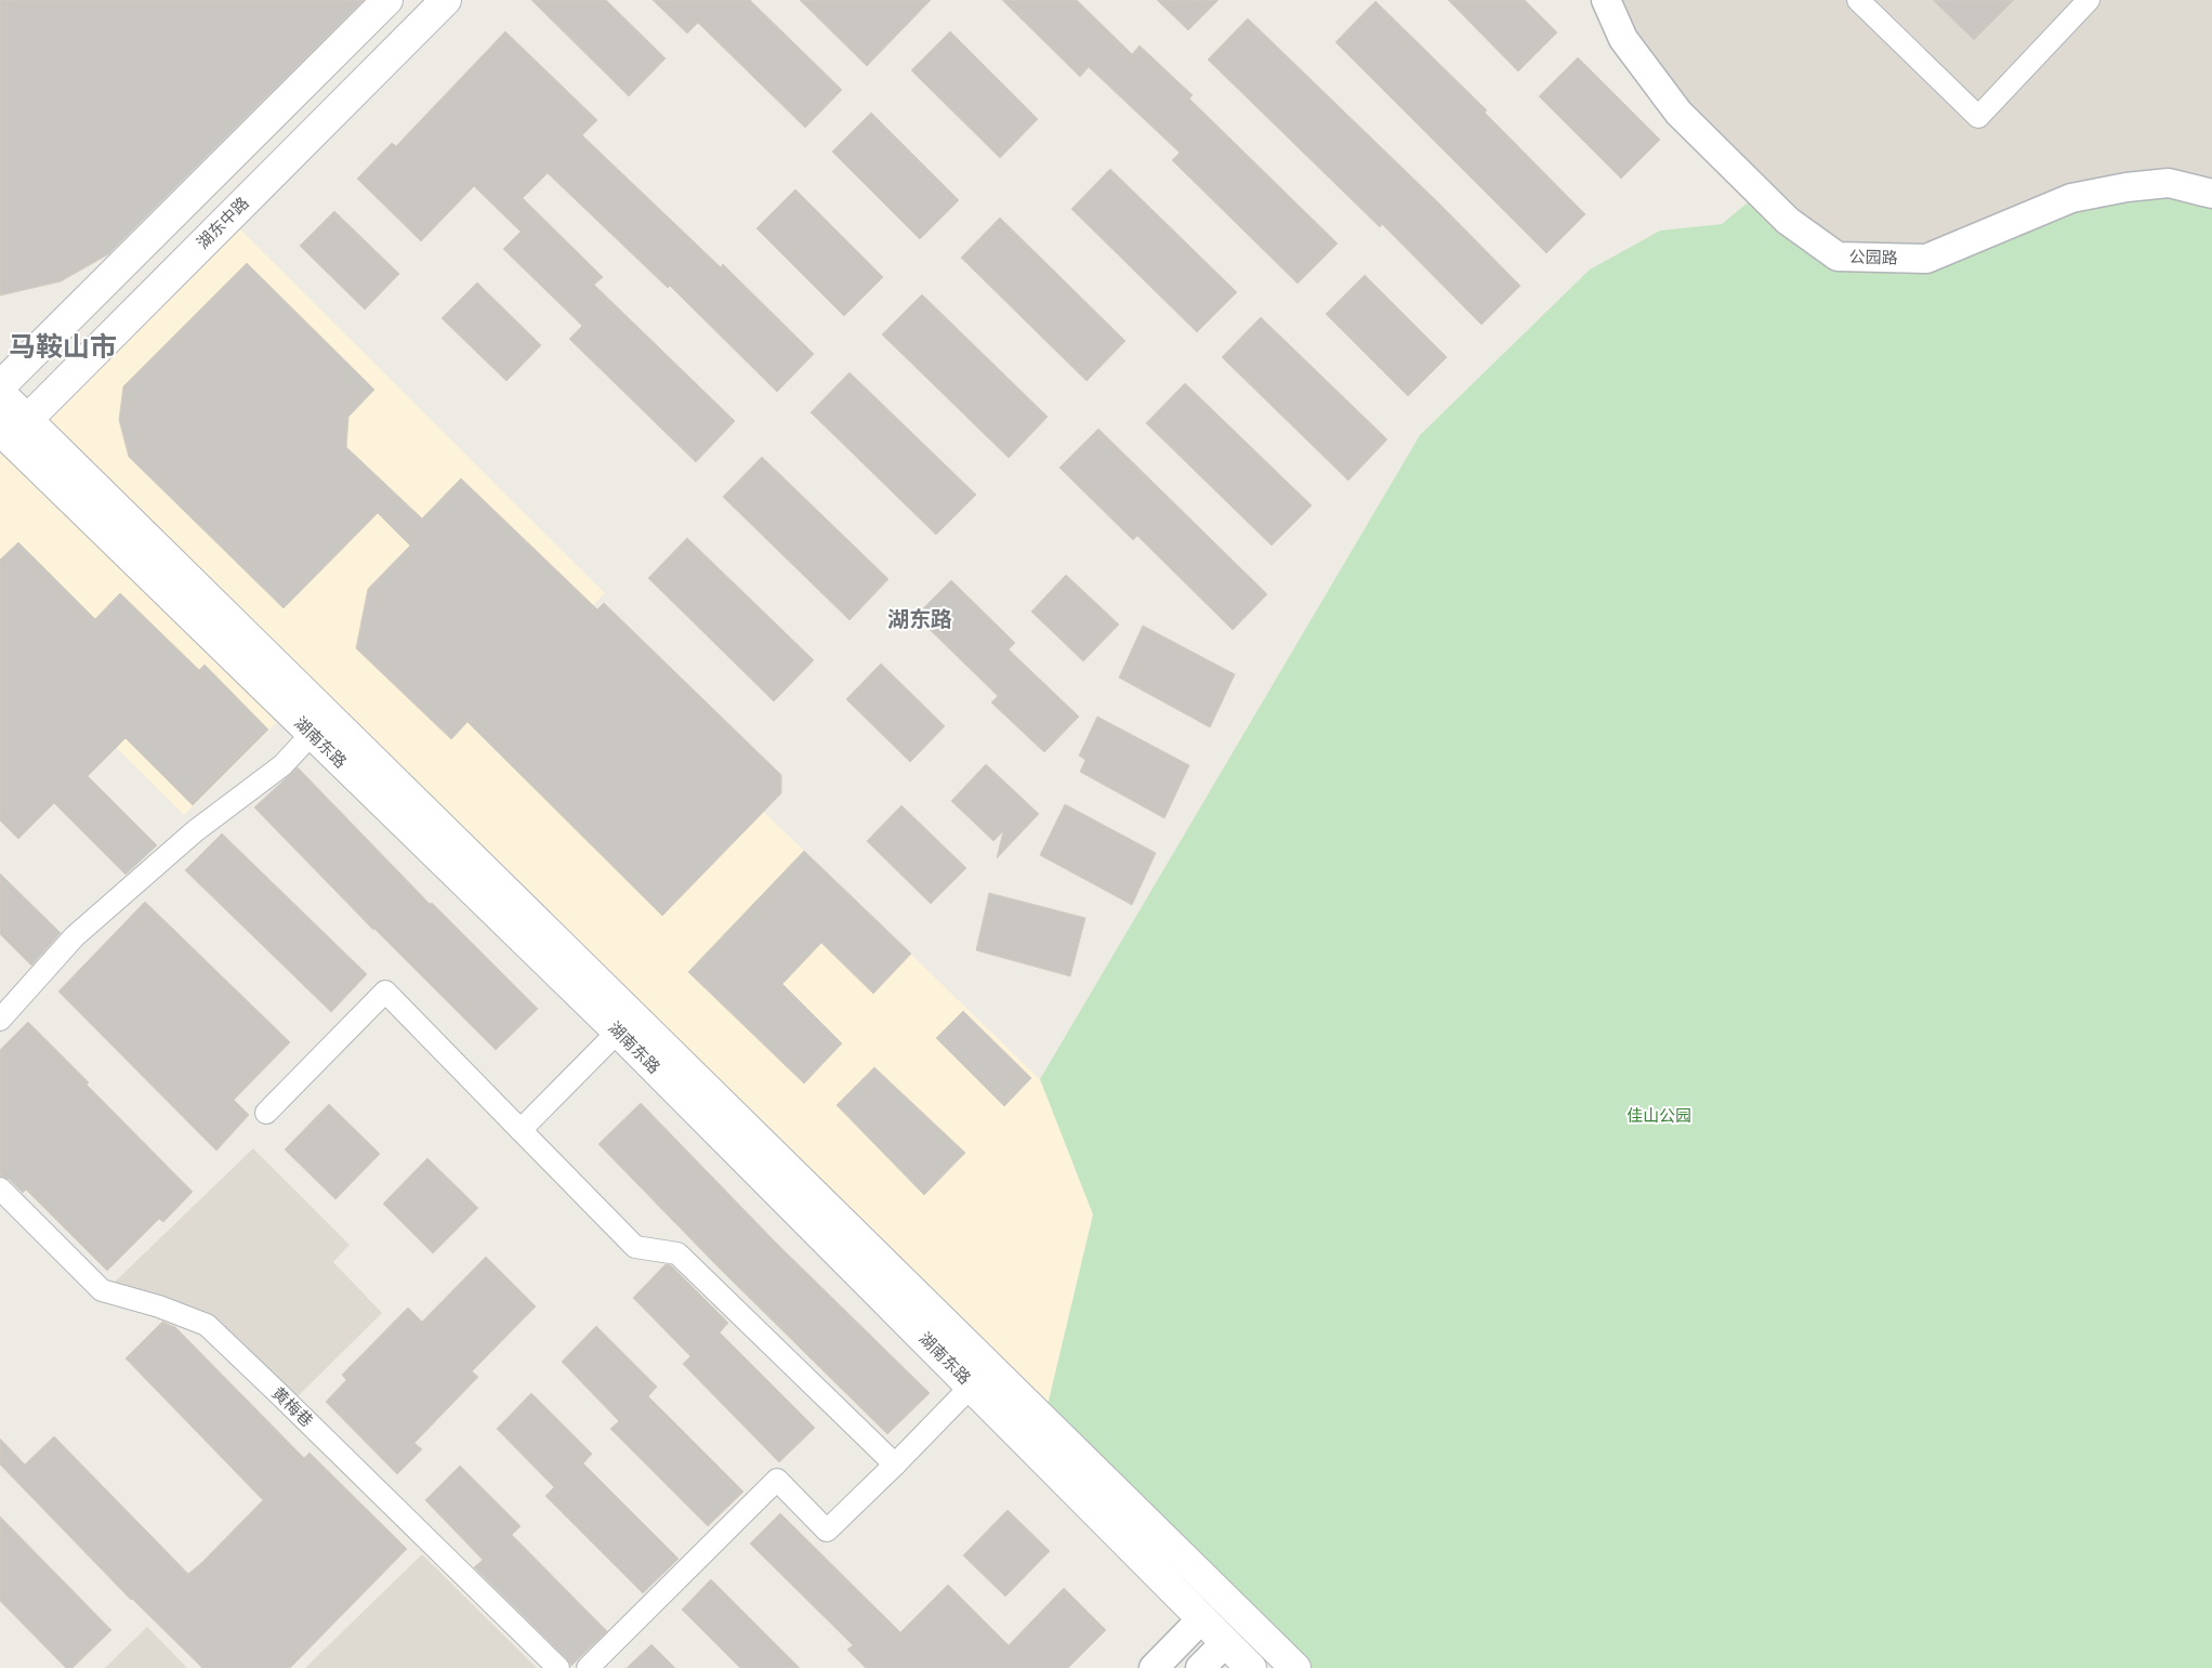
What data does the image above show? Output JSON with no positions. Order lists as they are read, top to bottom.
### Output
{
  "streets": {
    "main road": ["湖东中路", "湖南东路"],
    "street": ["公园路", "黄梅巷"]
  },
  "crossings": [
    ["湖东中路", "湖南东路"]
  ],
  "districts": ["马鞍山市", "湖东路"],
  "parks": ["佳山公园"]
}
